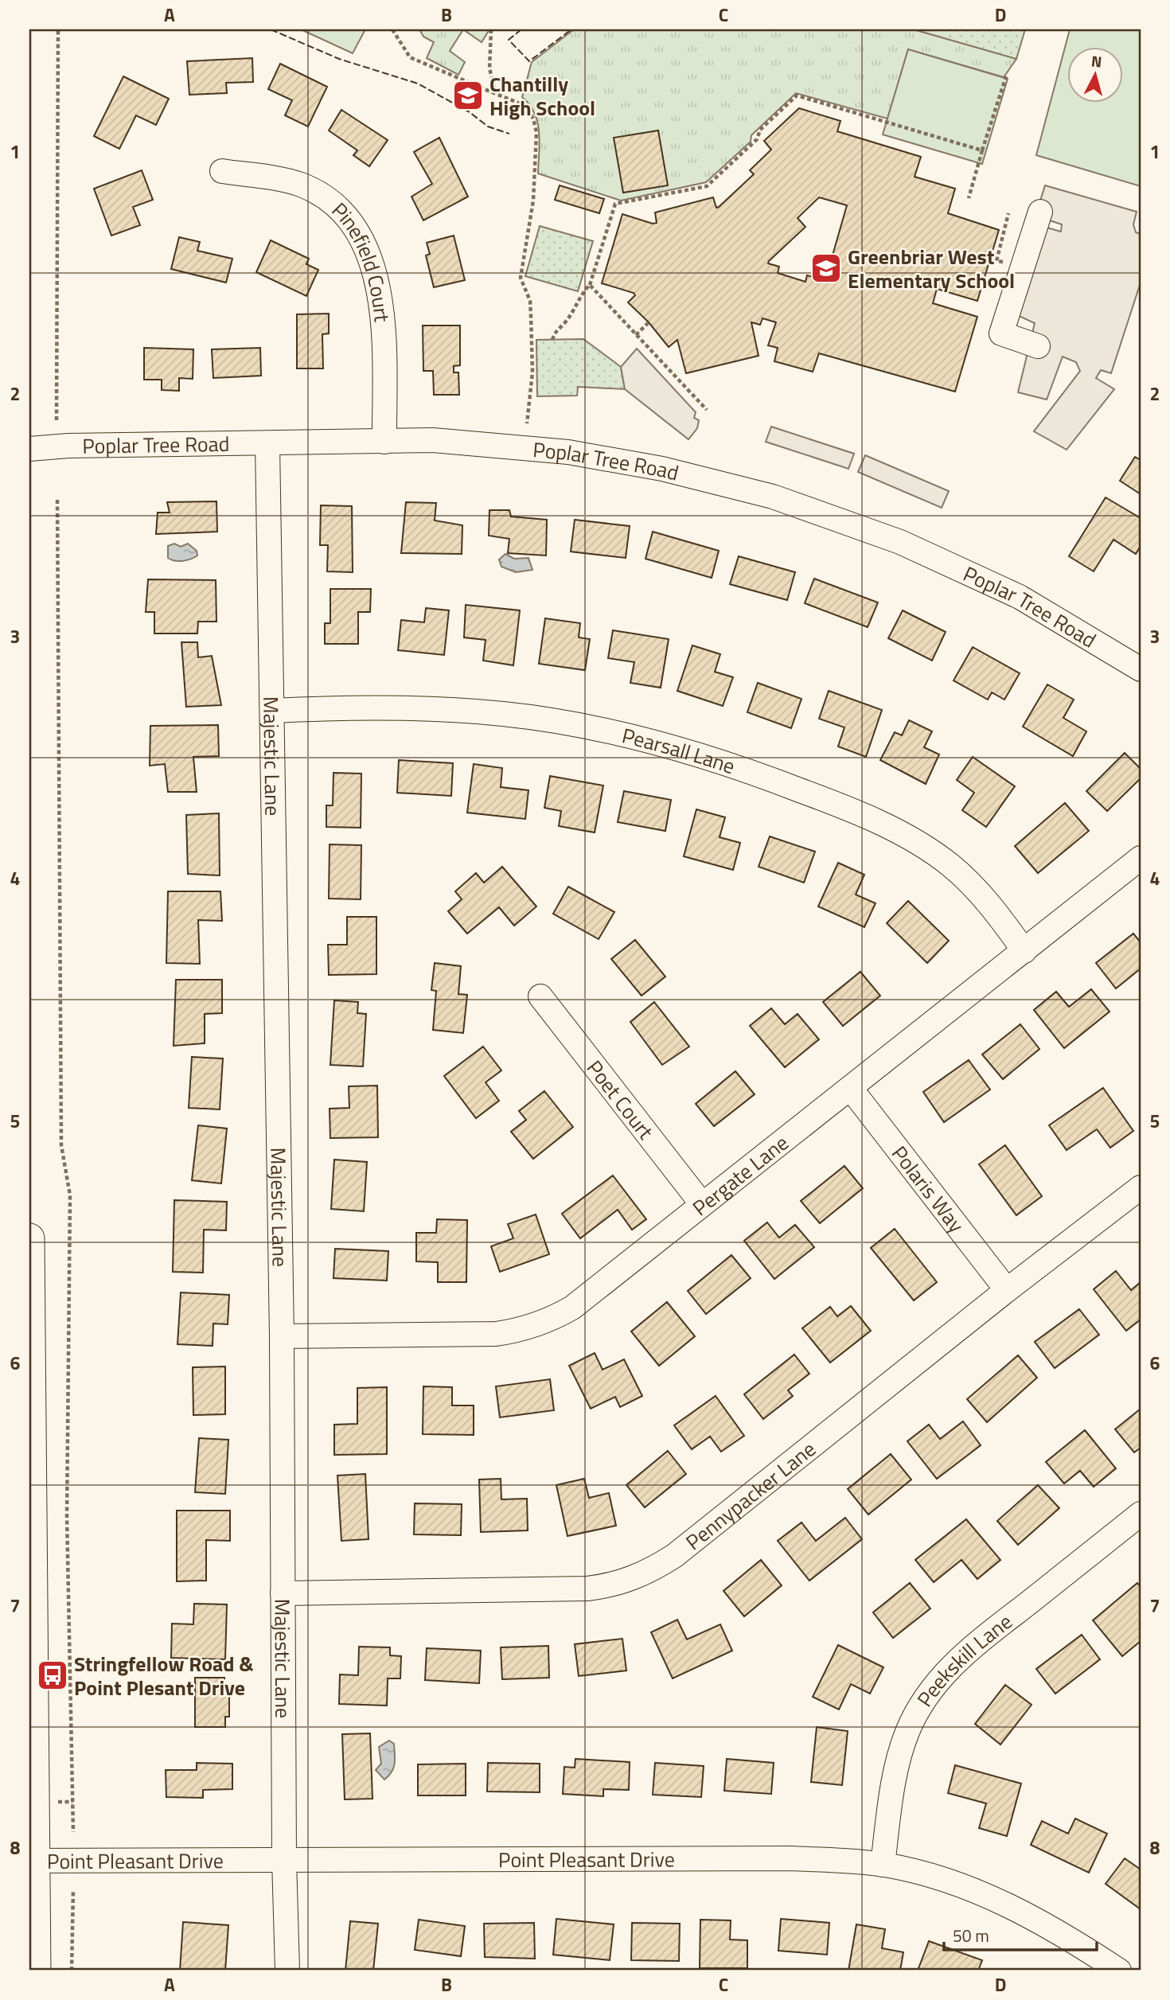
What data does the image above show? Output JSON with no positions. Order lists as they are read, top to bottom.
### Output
{
  "streets": {
    "street": [
      "Pinefield Court",
      "Poplar Tree Road",
      "Pearsall Lane",
      "Majestic Lane",
      "Poet Court",
      "Pergate Lane",
      "Polaris Way",
      "Pennypacker Lane",
      "Peekskill Lane",
      "Point Pleasant Drive"
    ]
  },
  "crossings": [
    ["Pinefield Court", "Poplar Tree Road"],
    ["Poplar Tree Road", "Majestic Lane"],
    ["Pearsall Lane", "Majestic Lane"],
    ["Pearsall Lane", "Pergate Lane"],
    ["Majestic Lane", "Pergate Lane"],
    ["Majestic Lane", "Pennypacker Lane"],
    ["Majestic Lane", "Point Pleasant Drive"],
    ["Poet Court", "Pergate Lane"],
    ["Pergate Lane", "Polaris Way"],
    ["Polaris Way", "Pennypacker Lane"],
    ["Peekskill Lane", "Point Pleasant Drive"]
  ],
  "places": {
    "school or university": ["Chantilly High School", "Greenbriar West Elementary School"],
    "bus stop": ["Stringfellow Road & Point Plesant Drive"]
  },
  "scale_bar": "50 m",
  "north": "top",
  "grid": {
    "columns": [
      "A",
      "B",
      "C",
      "D"
    ],
    "rows": [
      "1",
      "2",
      "3",
      "4",
      "5",
      "6",
      "7",
      "8"
    ]
  }
}
